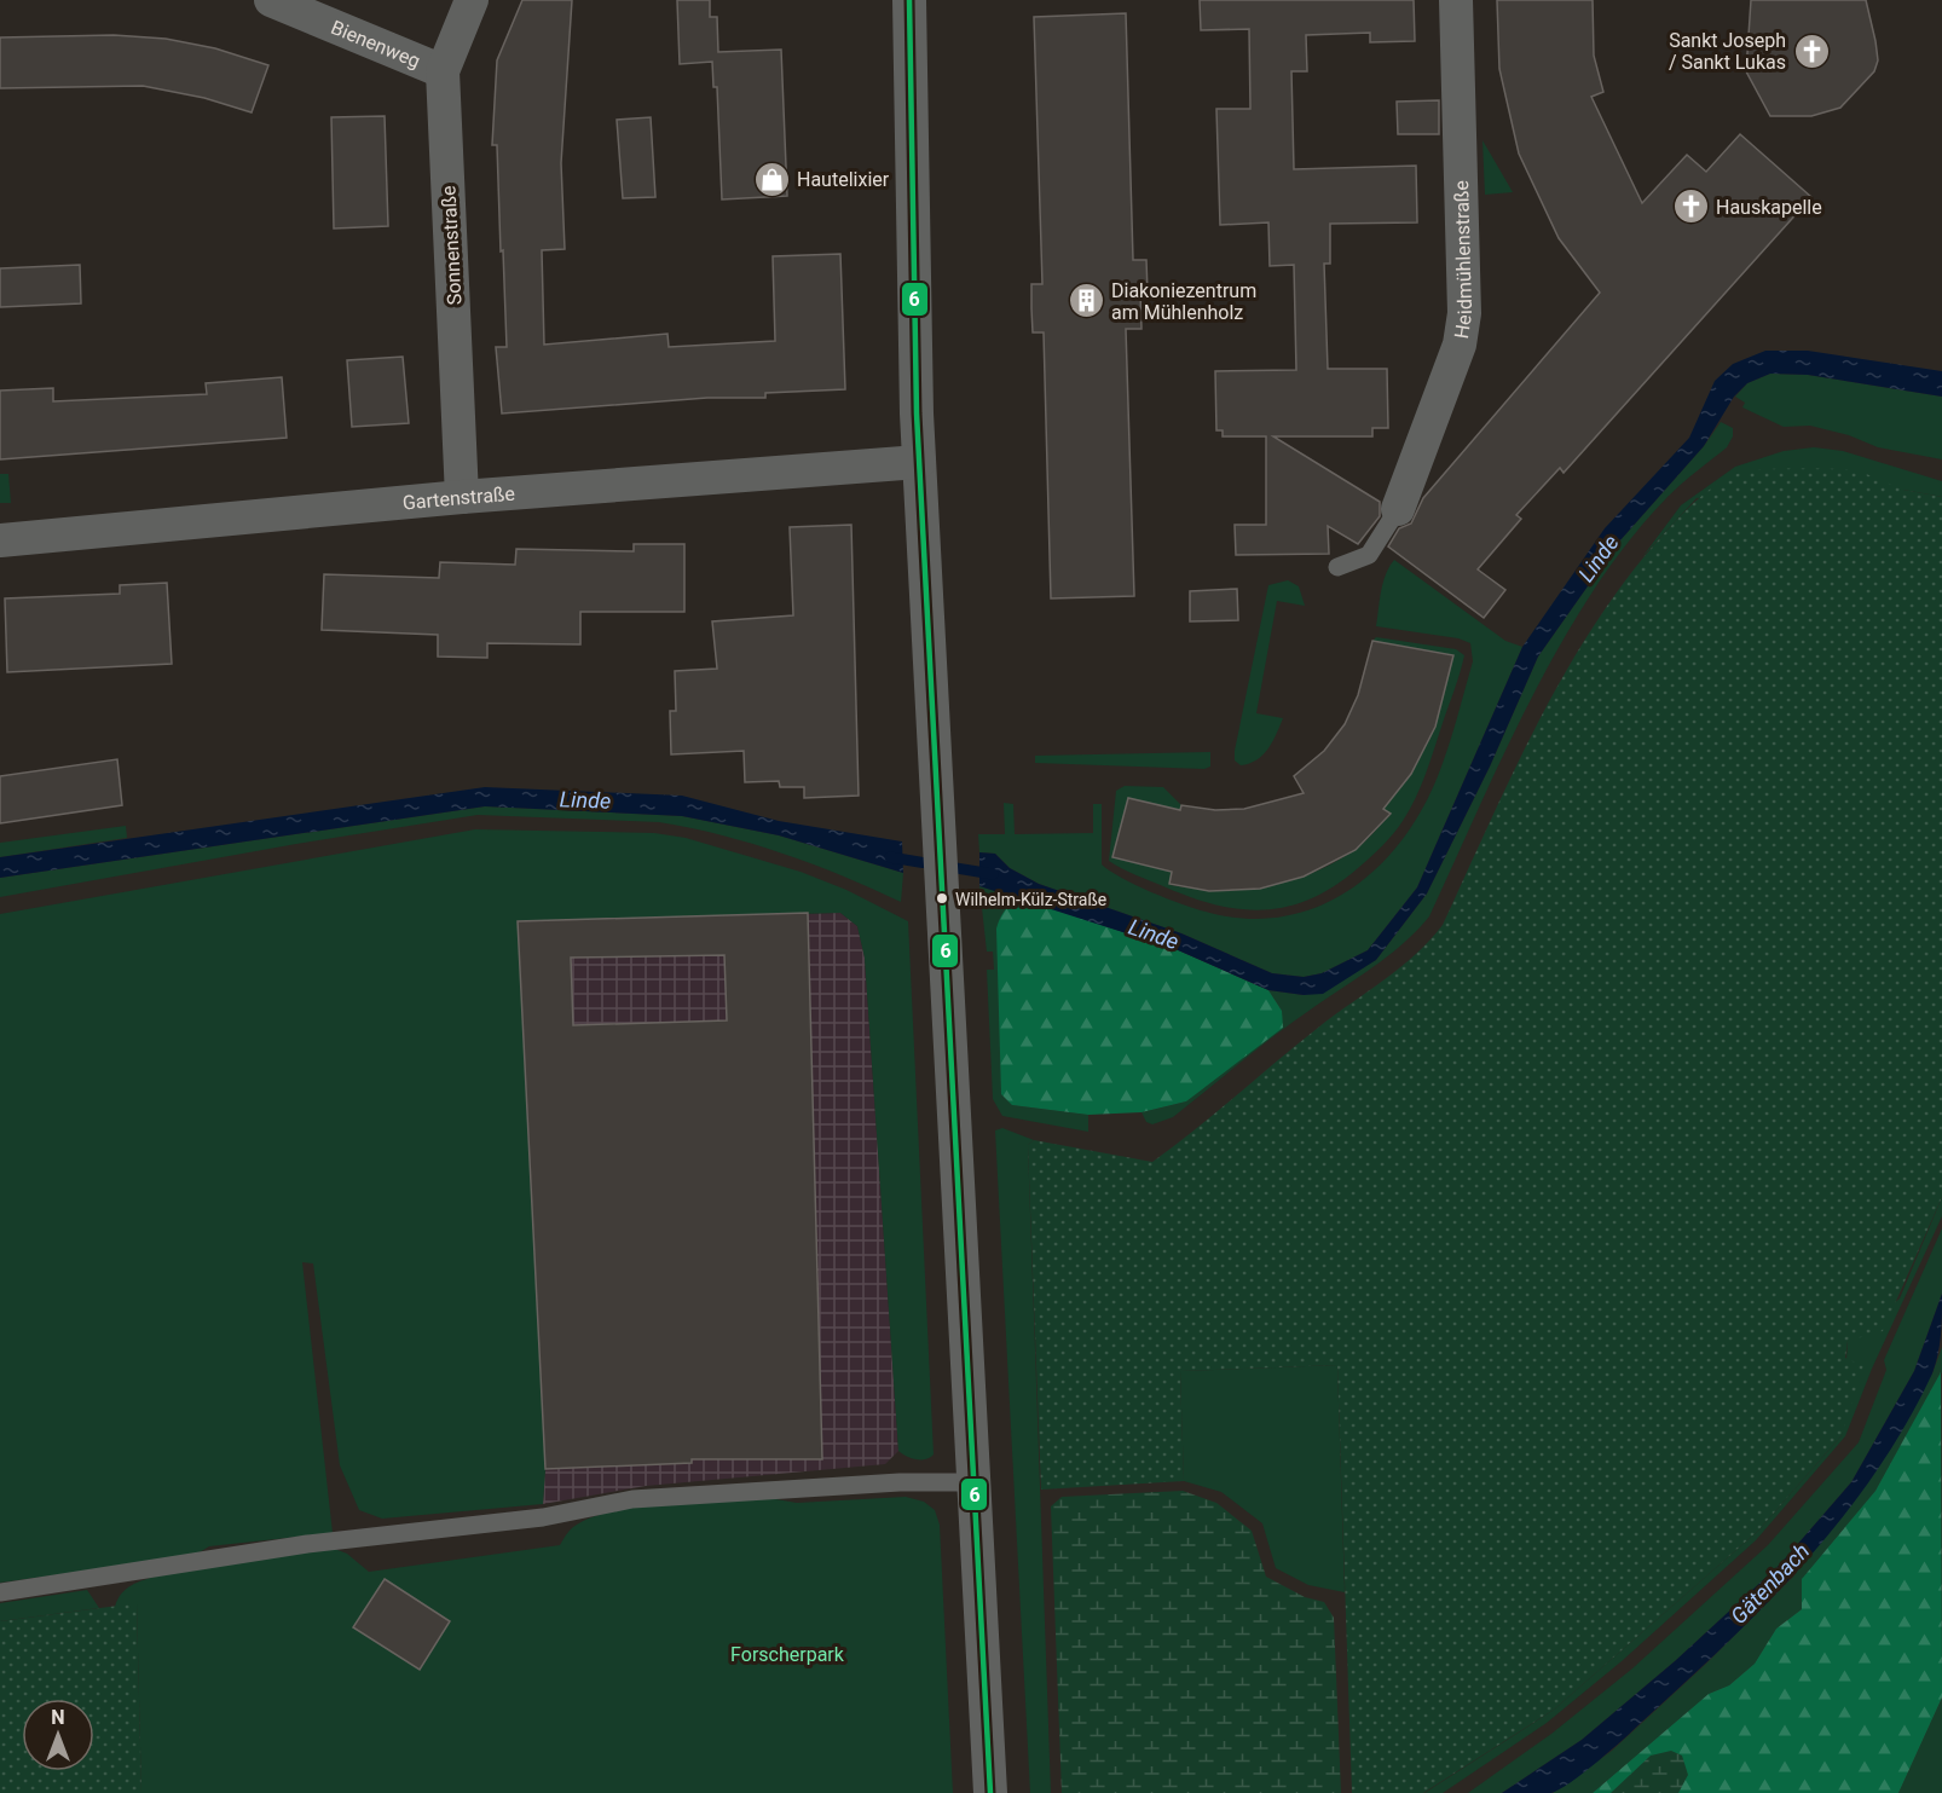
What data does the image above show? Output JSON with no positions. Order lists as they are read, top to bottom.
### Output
{
  "streets": {
    "street": [
      "Bienenweg",
      "Sonnenstraße",
      "Heidmühlenstraße",
      "Gartenstraße"
    ]
  },
  "crossings": [
    ["Bienenweg", "Sonnenstraße"],
    ["Sonnenstraße", "Gartenstraße"]
  ],
  "water": ["Linde", "Gätenbach"],
  "parks": ["Forscherpark"],
  "places": {
    "church": ["Sankt Joseph / Sankt Lukas", "Hauskapelle"],
    "shop": ["Hautelixier"],
    "building": ["Diakoniezentrum am Mühlenholz"],
    "other": ["Wilhelm-Külz-Straße"]
  },
  "lines": ["transit line 6"],
  "north": "top"
}
